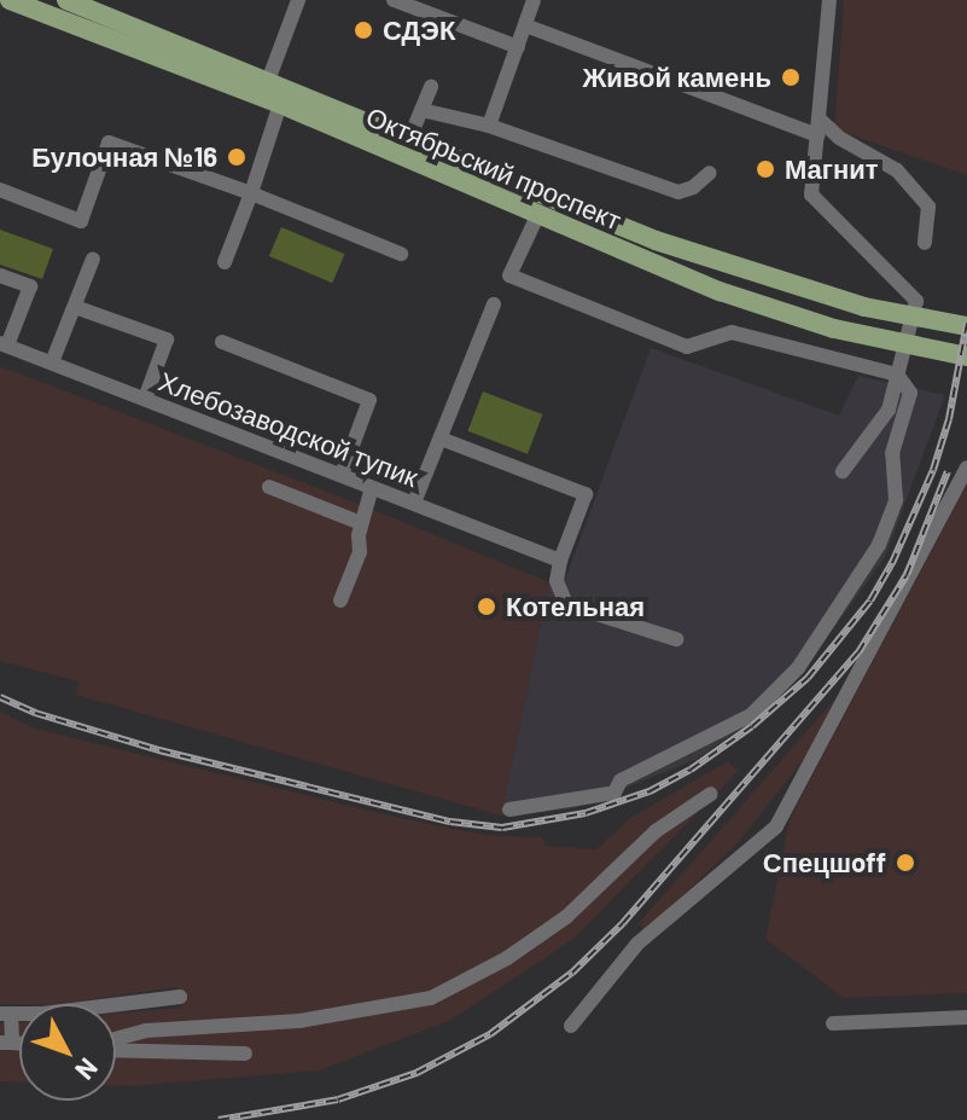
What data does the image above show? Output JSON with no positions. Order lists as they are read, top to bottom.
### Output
{
  "streets": {
    "main road": ["Октябрьский проспект"],
    "street": ["Хлебозаводской тупик"]
  },
  "places": [
    "СДЭК",
    "Живой камень",
    "Булочная №16",
    "Магнит",
    "Котельная",
    "Спецшoff"
  ],
  "north": "bottom right"
}
